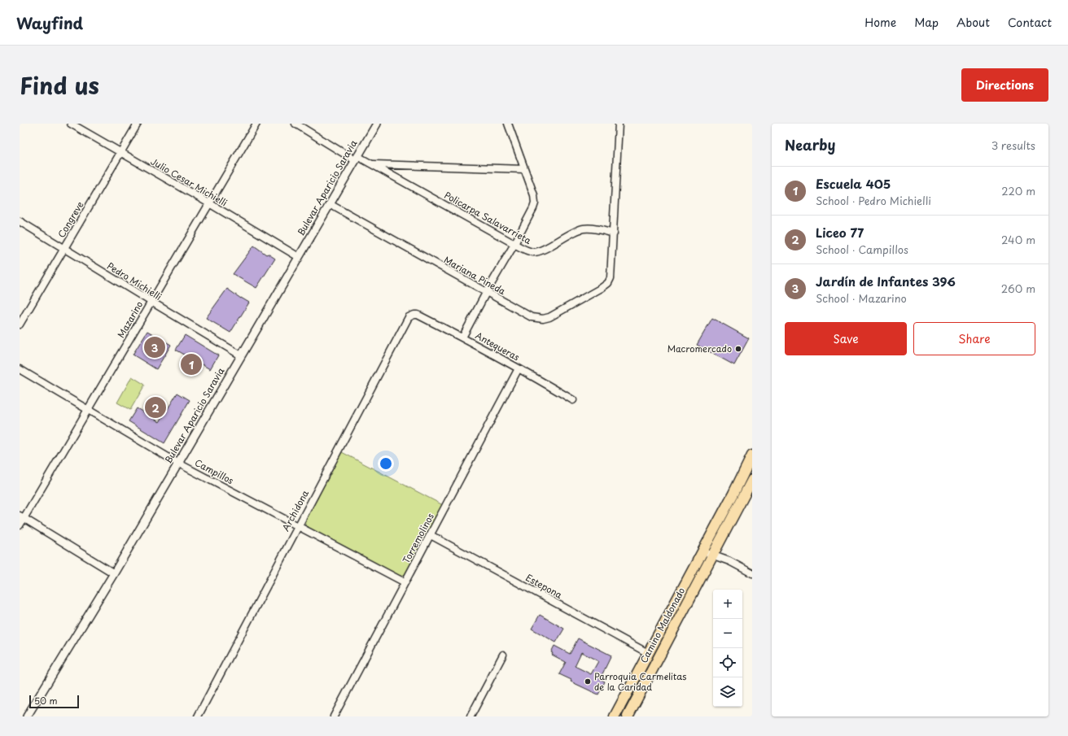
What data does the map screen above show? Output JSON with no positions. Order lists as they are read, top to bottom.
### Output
{
  "streets": {
    "main road": ["Camino Maldonado"],
    "street": [
      "Julio Cesar Michielli",
      "Bulevar Aparicio Saravia",
      "Policarpa Salavarrieta",
      "Congreve",
      "Mariana Pineda",
      "Pedro Michielli",
      "Mazarino",
      "Antequeras",
      "Campillos",
      "Archidona",
      "Torremolinos",
      "Estepona"
    ]
  },
  "crossings": [
    ["Julio Cesar Michielli", "Bulevar Aparicio Saravia"],
    ["Julio Cesar Michielli", "Congreve"],
    ["Julio Cesar Michielli", "Mazarino"],
    ["Bulevar Aparicio Saravia", "Policarpa Salavarrieta"],
    ["Bulevar Aparicio Saravia", "Mariana Pineda"],
    ["Bulevar Aparicio Saravia", "Pedro Michielli"],
    ["Bulevar Aparicio Saravia", "Campillos"],
    ["Policarpa Salavarrieta", "Mariana Pineda"],
    ["Congreve", "Pedro Michielli"],
    ["Pedro Michielli", "Mazarino"],
    ["Mazarino", "Campillos"],
    ["Antequeras", "Archidona"],
    ["Antequeras", "Torremolinos"],
    ["Campillos", "Archidona"],
    ["Campillos", "Torremolinos"],
    ["Torremolinos", "Estepona"],
    ["Estepona", "Camino Maldonado"]
  ],
  "places": ["Macromercado", "Parroquia Carmelitas de la Caridad"],
  "scale_bar": "50 m",
  "page": {
    "header": "Wayfind",
    "nav": [
      "Home",
      "Map",
      "About",
      "Contact"
    ],
    "title": "Find us",
    "buttons": [
      "Directions",
      ["Save", "Share"]
    ],
    "heading": ["Nearby", "3 results"],
    "list": [
      {
        "mark": "1",
        "name": "Escuela 405",
        "note": "School · Pedro Michielli",
        "value": "220 m"
      },
      {
        "mark": "2",
        "name": "Liceo 77",
        "note": "School · Campillos",
        "value": "240 m"
      },
      {
        "mark": "3",
        "name": "Jardín de Infantes 396",
        "note": "School · Mazarino",
        "value": "260 m"
      }
    ],
    "pins": ["3", "1", "2"],
    "map_buttons": ["+", "−"],
    "scale": "50 m"
  }
}
